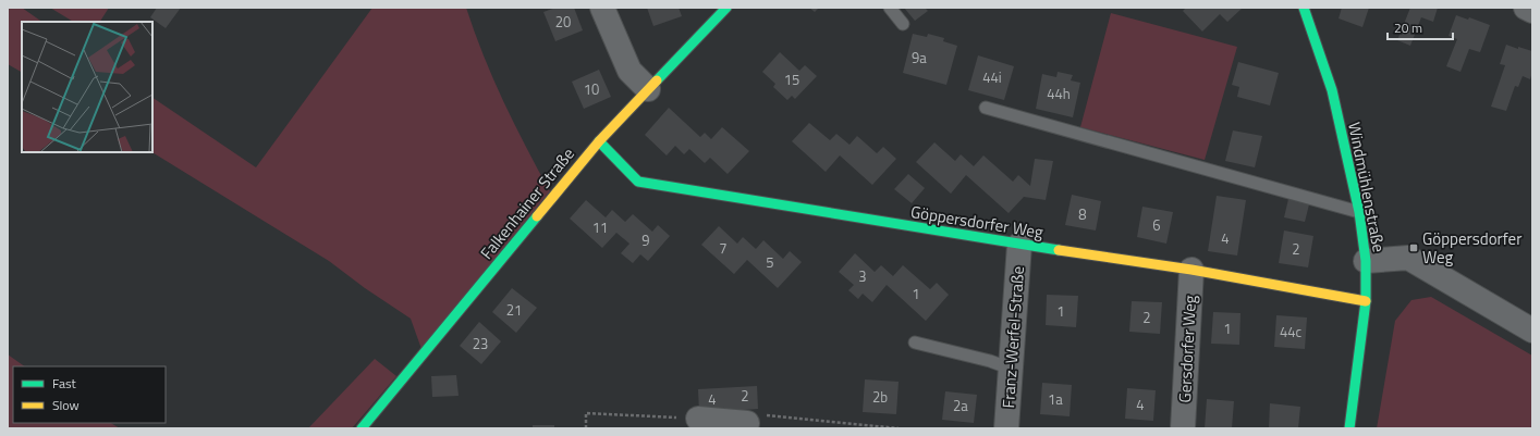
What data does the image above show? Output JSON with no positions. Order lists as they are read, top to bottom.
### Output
{
  "streets": {
    "street": [
      "Windmühlenstraße",
      "Falkenhainer Straße",
      "Göppersdorfer Weg",
      "Franz-Werfel-Straße",
      "Gersdorfer Weg"
    ]
  },
  "crossings": [
    ["Windmühlenstraße", "Göppersdorfer Weg"],
    ["Falkenhainer Straße", "Göppersdorfer Weg"],
    ["Göppersdorfer Weg", "Franz-Werfel-Straße"],
    ["Göppersdorfer Weg", "Gersdorfer Weg"]
  ],
  "places": {
    "transit": ["Göppersdorfer Weg"]
  },
  "house_numbers": [
    "20",
    "9a",
    "44i",
    "15",
    "10",
    "44h",
    "8",
    "6",
    "11",
    "4",
    "9",
    "7",
    "2",
    "5",
    "3",
    "1",
    "21",
    "1",
    "2",
    "1",
    "44c",
    "23",
    "2",
    "2b",
    "4",
    "1a",
    "4",
    "2a"
  ],
  "legend": ["Fast", "Slow"],
  "scale_bar": "20 m"
}
